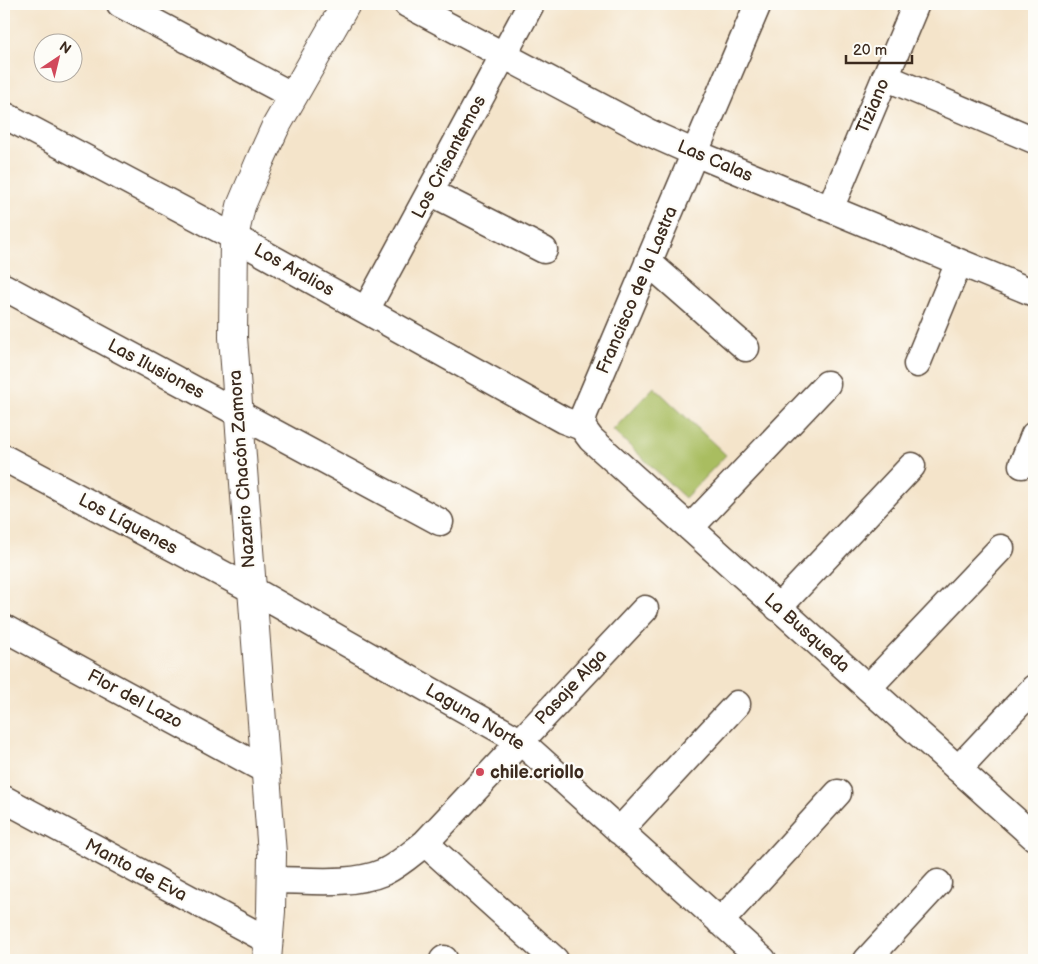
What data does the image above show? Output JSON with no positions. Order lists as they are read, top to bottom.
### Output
{
  "streets": {
    "street": [
      "Tiziano",
      "Los Crisantemos",
      "Las Calas",
      "Los Aralios",
      "Francisco de la Lastra",
      "Las Ilusiones",
      "Nazario Chacón Zamora",
      "Los Líquenes",
      "La Busqueda",
      "Pasaje Alga",
      "Flor del Lazo",
      "Laguna Norte",
      "Manto de Eva"
    ]
  },
  "crossings": [
    ["Tiziano", "Las Calas"],
    ["Los Crisantemos", "Las Calas"],
    ["Los Crisantemos", "Los Aralios"],
    ["Las Calas", "Francisco de la Lastra"],
    ["Los Aralios", "Francisco de la Lastra"],
    ["Los Aralios", "Nazario Chacón Zamora"],
    ["Los Aralios", "La Busqueda"],
    ["Francisco de la Lastra", "La Busqueda"],
    ["Las Ilusiones", "Nazario Chacón Zamora"],
    ["Nazario Chacón Zamora", "Los Líquenes"],
    ["Nazario Chacón Zamora", "Pasaje Alga"],
    ["Nazario Chacón Zamora", "Flor del Lazo"],
    ["Nazario Chacón Zamora", "Laguna Norte"],
    ["Nazario Chacón Zamora", "Manto de Eva"],
    ["Los Líquenes", "Laguna Norte"],
    ["Pasaje Alga", "Laguna Norte"]
  ],
  "places": ["chile.criollo"],
  "scale_bar": "20 m",
  "north": "top right"
}
